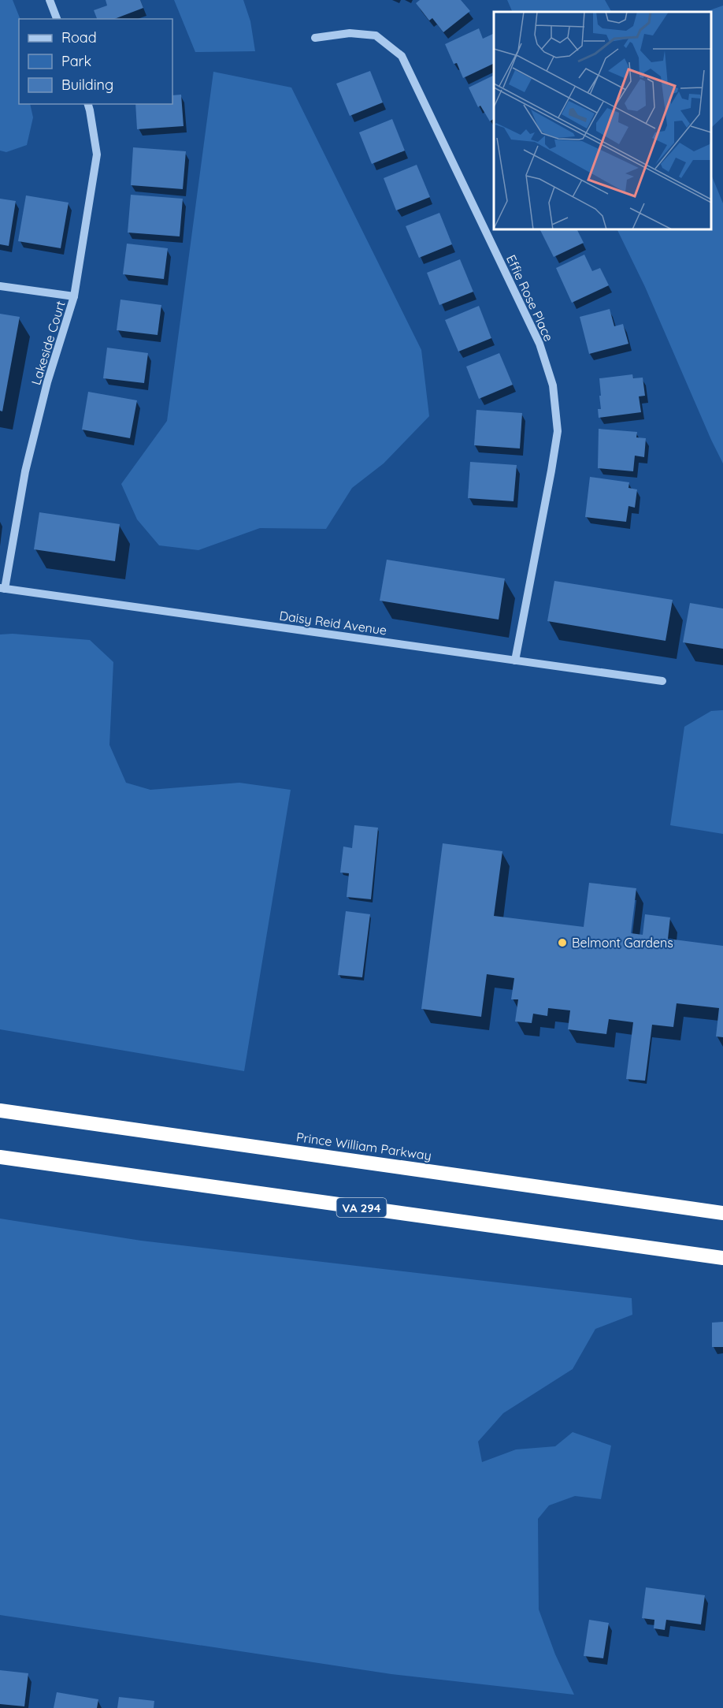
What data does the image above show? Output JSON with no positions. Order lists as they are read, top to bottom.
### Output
{
  "streets": {
    "highway": ["Prince William Parkway", "VA 294"],
    "street": ["Effie Rose Place", "Lakeside Court", "Daisy Reid Avenue"]
  },
  "crossings": [
    ["Effie Rose Place", "Daisy Reid Avenue"],
    ["Lakeside Court", "Daisy Reid Avenue"]
  ],
  "places": ["Belmont Gardens"],
  "legend": ["Road", "Park", "Building"]
}
